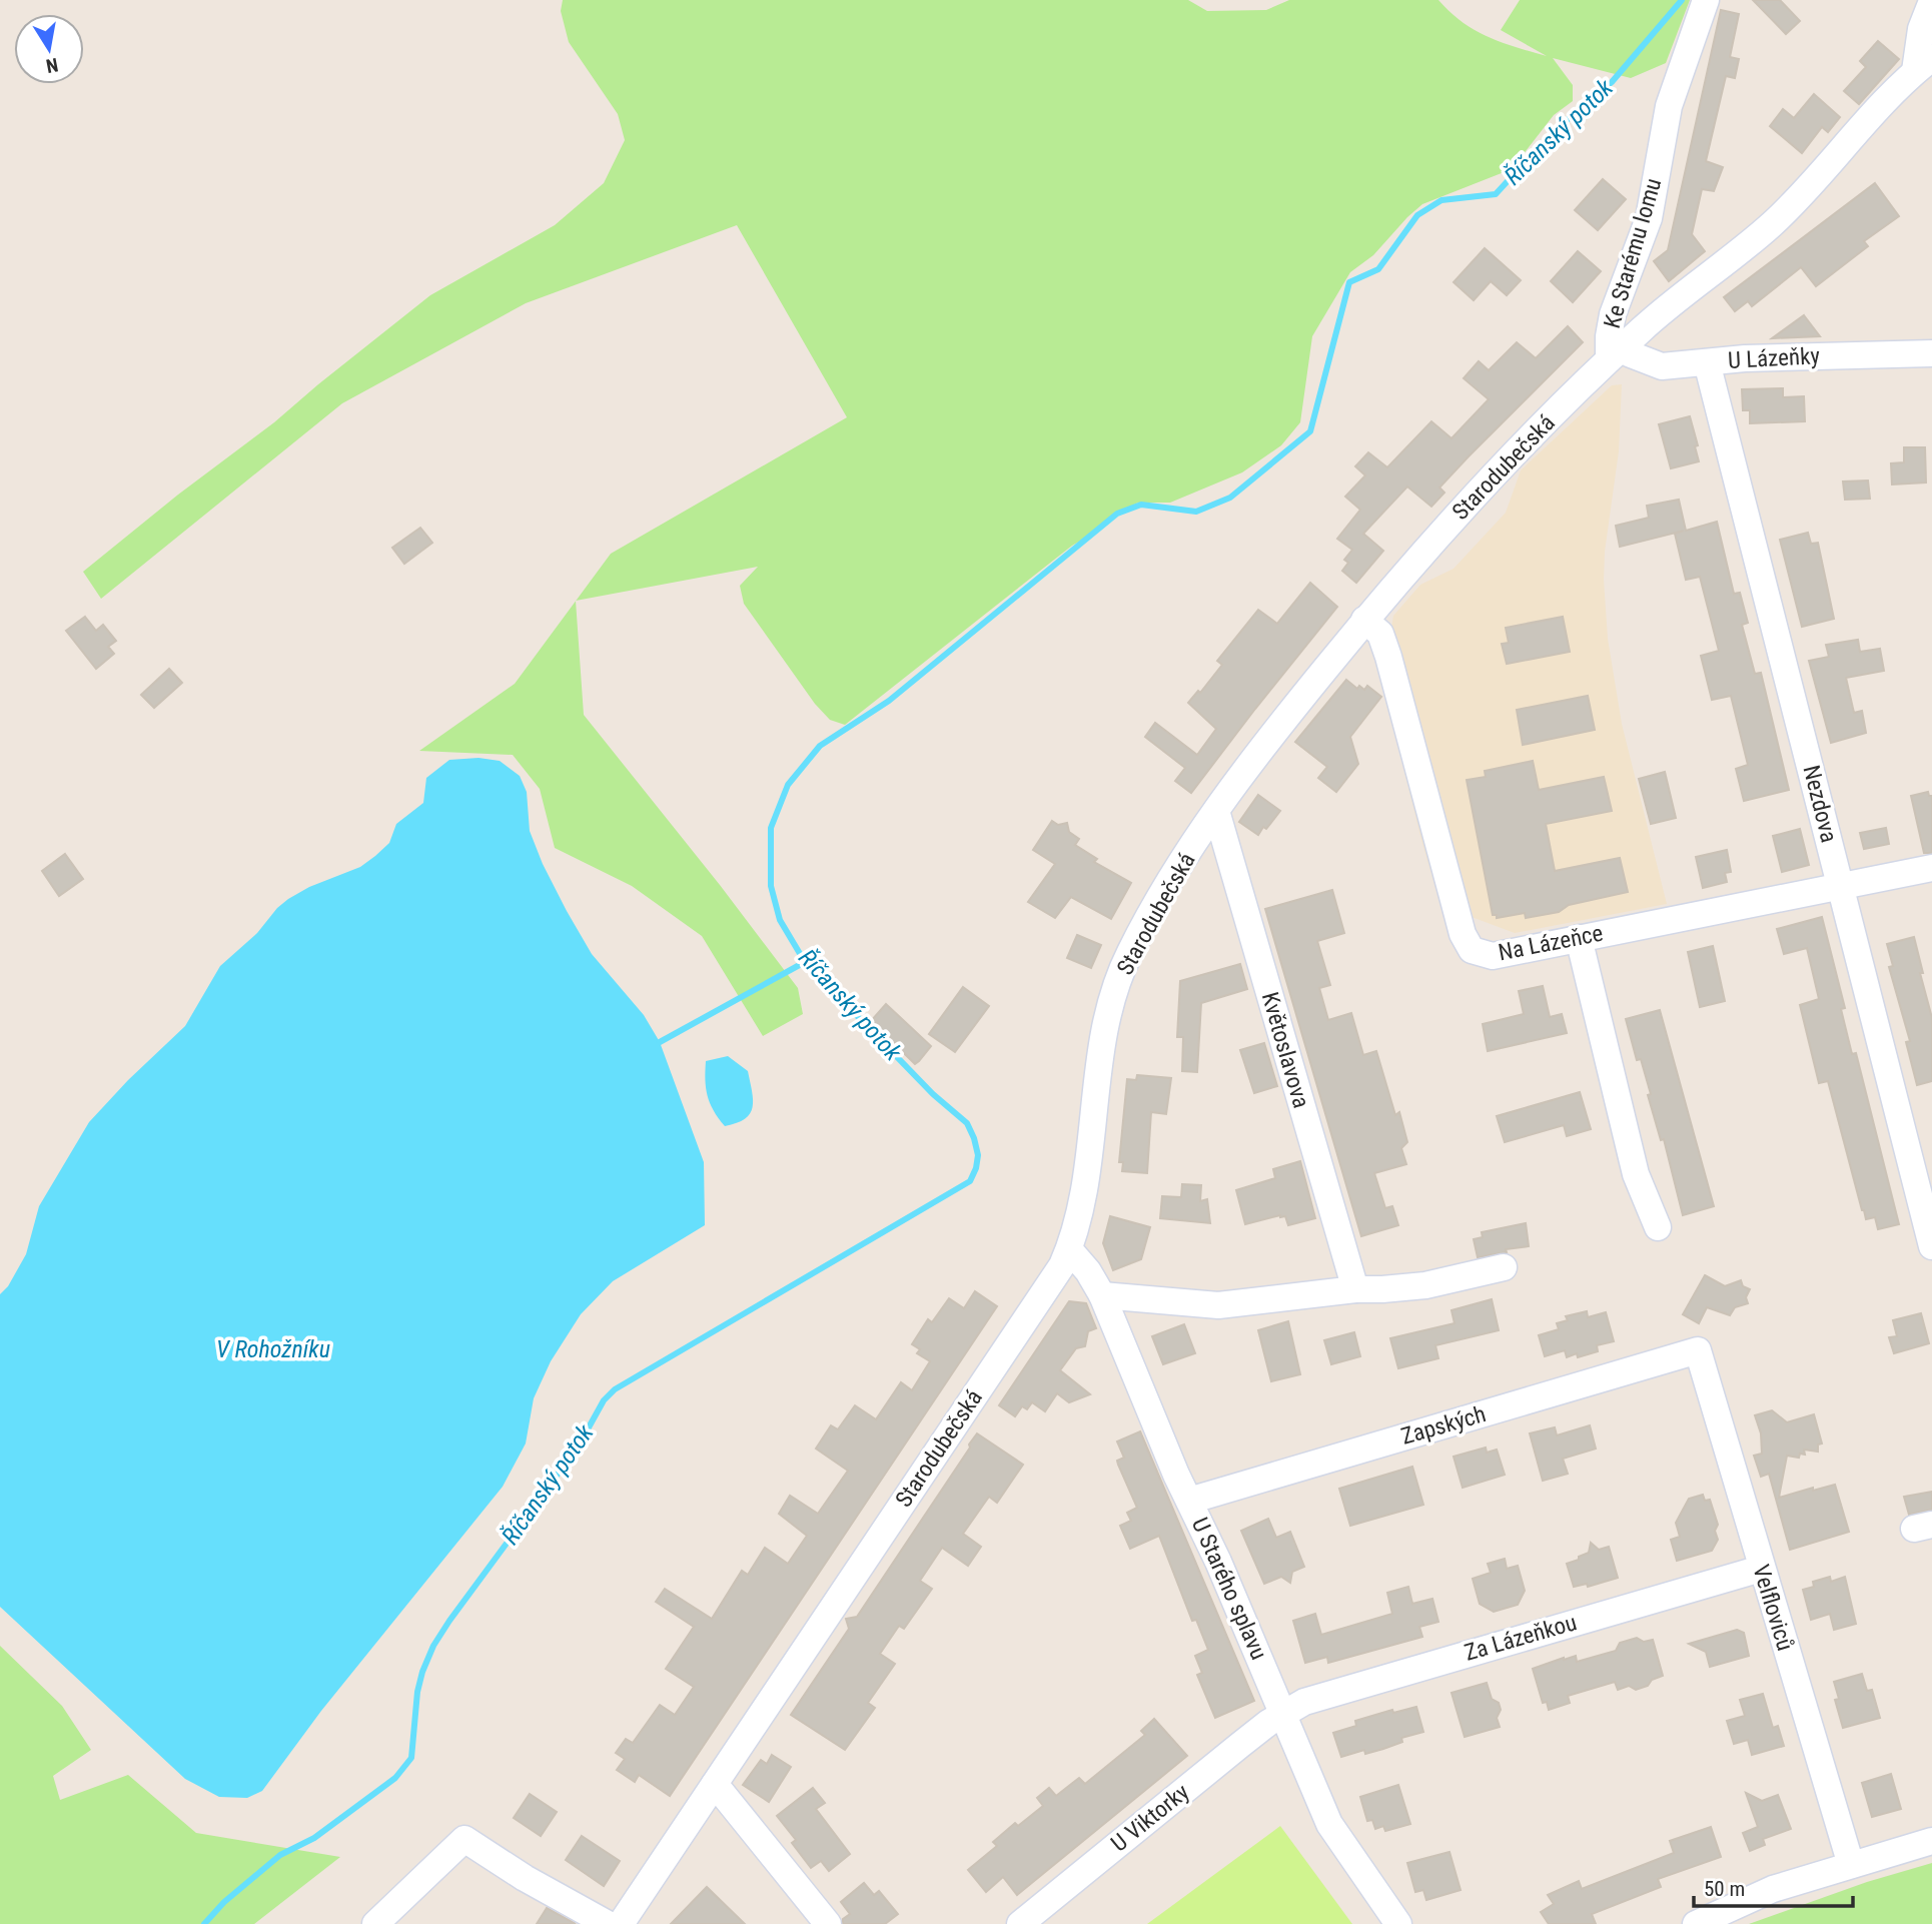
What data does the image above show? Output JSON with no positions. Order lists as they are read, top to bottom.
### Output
{
  "streets": {
    "street": [
      "Ke Starému lomu",
      "U Lázeňky",
      "Starodubečská",
      "Nezdova",
      "Na Lázeňce",
      "Květoslavova",
      "Zapských",
      "U Starého splavu",
      "Velfloviců",
      "Za Lázeňkou",
      "U Viktorky"
    ]
  },
  "crossings": [
    ["Ke Starému lomu", "U Lázeňky"],
    ["Ke Starému lomu", "Starodubečská"],
    ["U Lázeňky", "Starodubečská"],
    ["U Lázeňky", "Nezdova"],
    ["Starodubečská", "Na Lázeňce"],
    ["Starodubečská", "Květoslavova"],
    ["Starodubečská", "U Starého splavu"],
    ["Nezdova", "Na Lázeňce"],
    ["Zapských", "U Starého splavu"],
    ["Zapských", "Velfloviců"],
    ["U Starého splavu", "Za Lázeňkou"],
    ["U Starého splavu", "U Viktorky"],
    ["Velfloviců", "Za Lázeňkou"],
    ["Za Lázeňkou", "U Viktorky"]
  ],
  "water": ["Říčanský potok", "V Rohožníku"],
  "scale_bar": "50 m",
  "north": "bottom"
}
